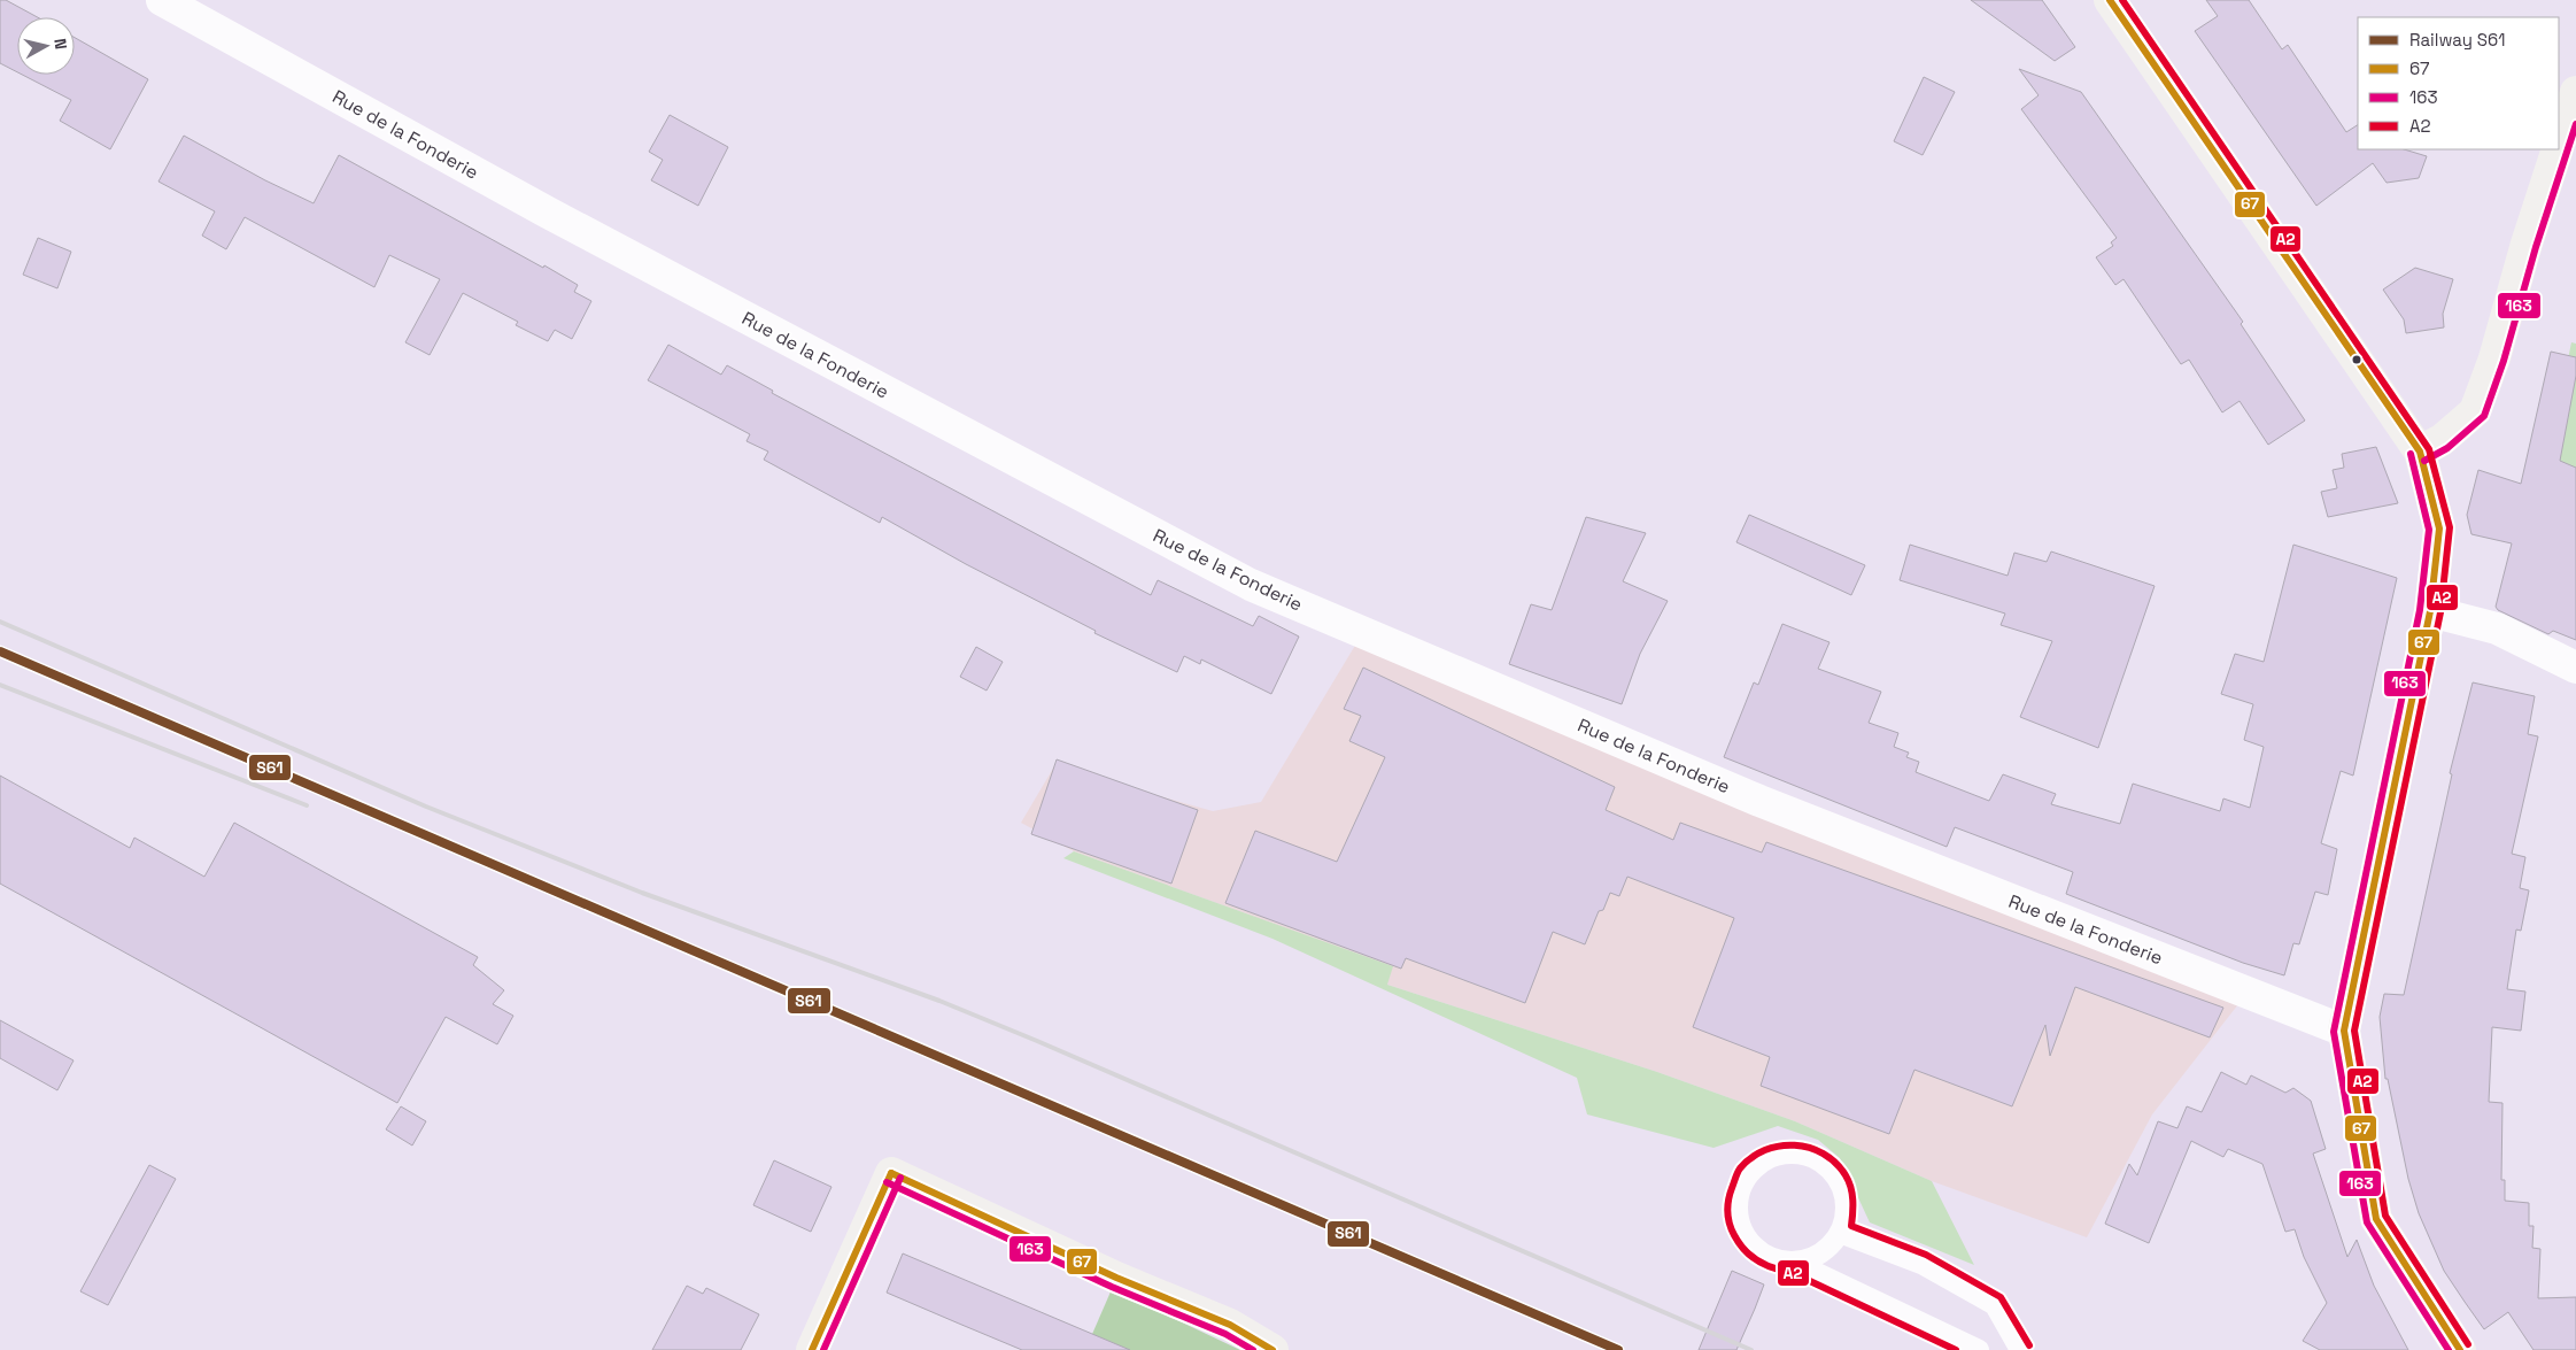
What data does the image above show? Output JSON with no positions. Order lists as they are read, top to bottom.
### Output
{
  "streets": {
    "street": ["Rue de la Fonderie"]
  },
  "lines": [
    "transit line 67",
    "transit line A2",
    "transit line 163",
    "rail line S61"
  ],
  "legend": [
    "Railway S61",
    "67",
    "163",
    "A2"
  ],
  "north": "right"
}
